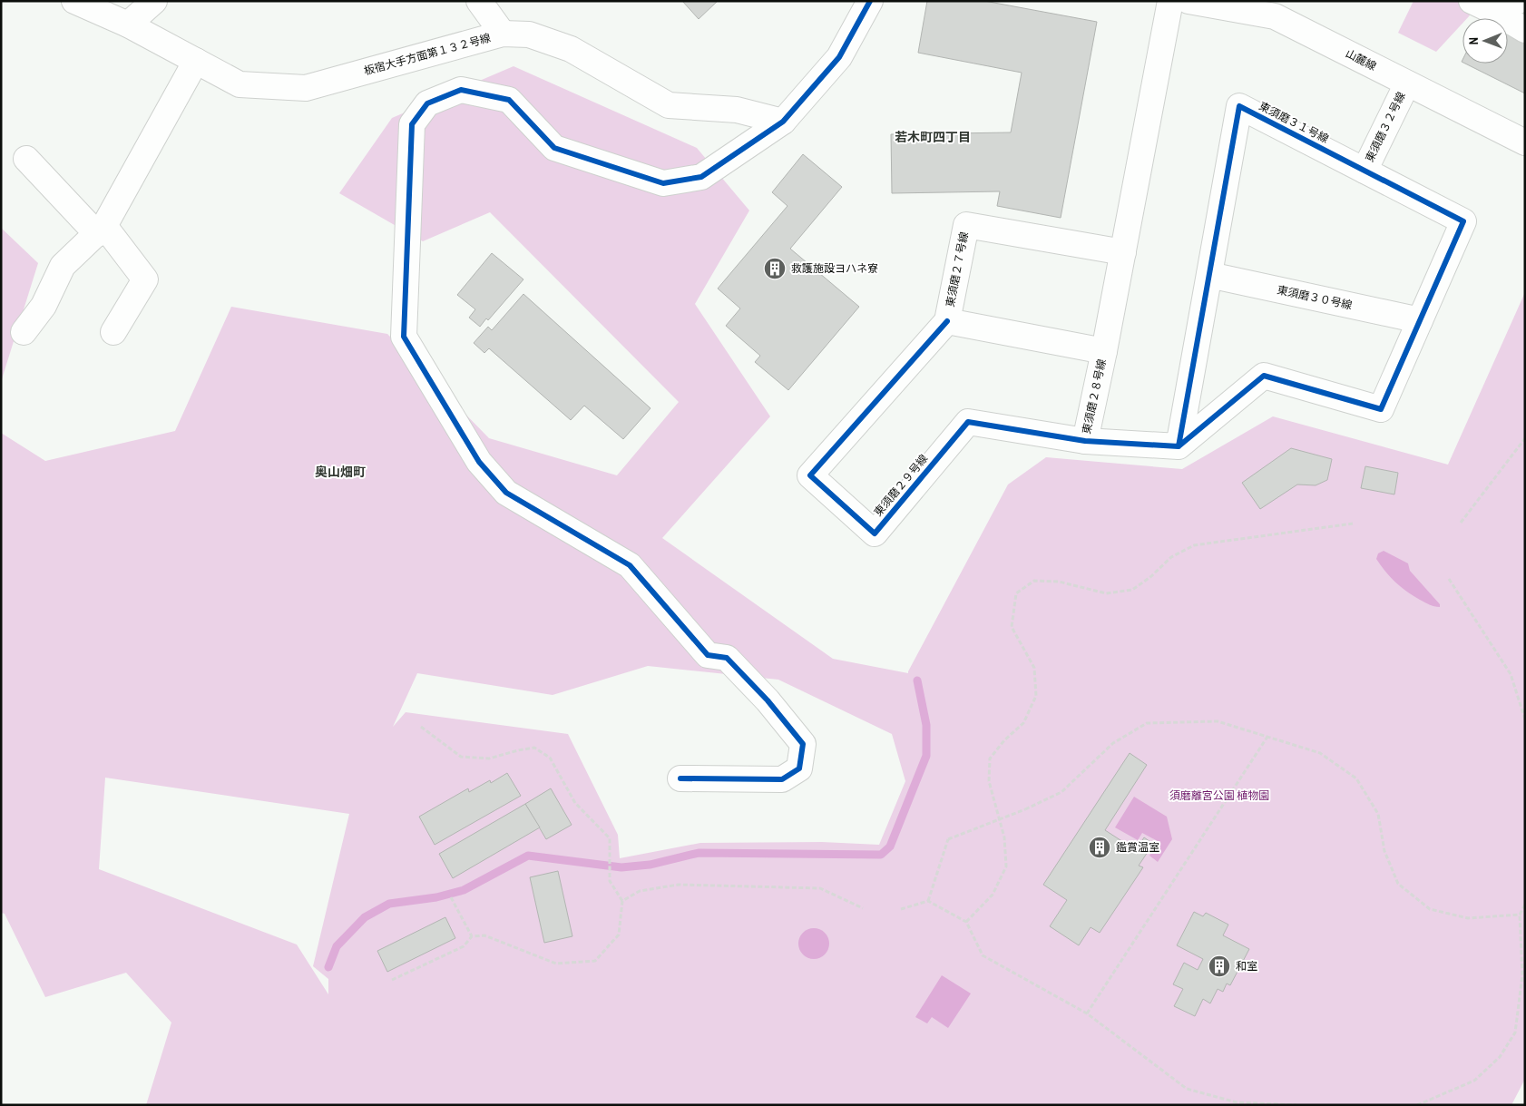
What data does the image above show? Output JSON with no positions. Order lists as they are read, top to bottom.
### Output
{
  "streets": {
    "street": [
      "板宿大手方面第１３２号線",
      "山麓線",
      "東須磨３１号線",
      "東須磨３２号線",
      "東須磨２７号線",
      "東須磨３０号線",
      "東須磨２８号線",
      "東須磨２９号線"
    ]
  },
  "crossings": [
    ["山麓線", "東須磨３２号線"],
    ["東須磨３１号線", "東須磨３２号線"],
    ["東須磨３１号線", "東須磨３０号線"],
    ["東須磨２７号線", "東須磨２８号線"],
    ["東須磨２７号線", "東須磨２９号線"],
    ["東須磨２８号線", "東須磨２９号線"]
  ],
  "districts": ["若木町四丁目", "奥山畑町"],
  "parks": ["須磨離宮公園 植物園"],
  "places": {
    "building": ["救護施設ヨハネ寮", "鑑賞温室", "和室"]
  },
  "north": "left"
}
